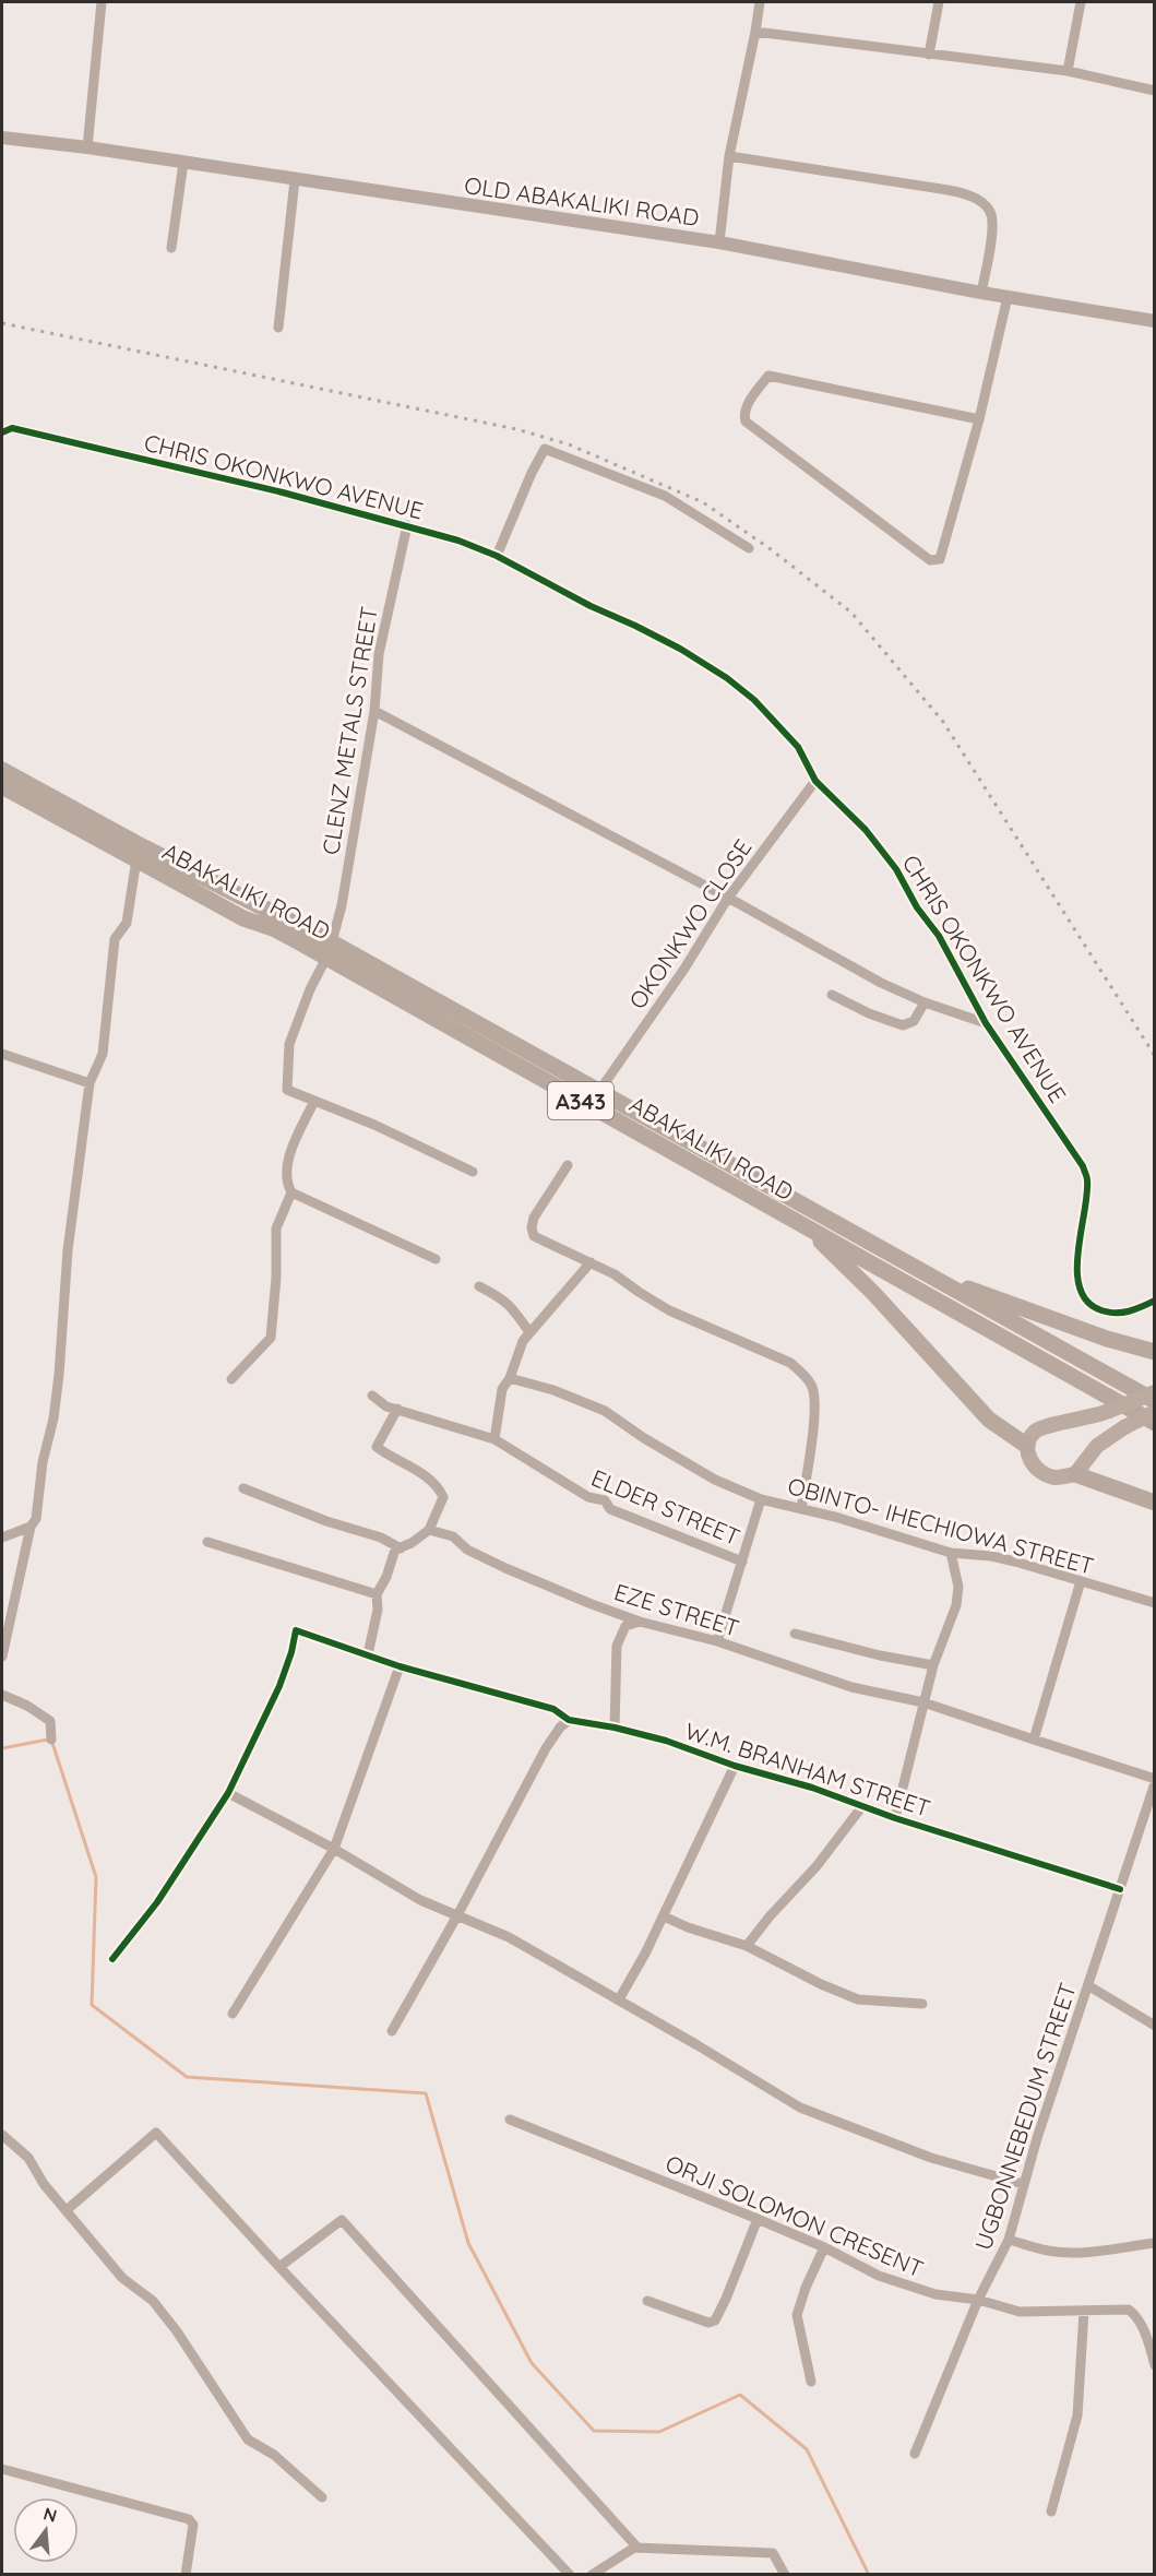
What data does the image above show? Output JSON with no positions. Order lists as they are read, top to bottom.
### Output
{
  "streets": {
    "highway": ["ABAKALIKI ROAD", "A343"],
    "main road": ["OLD ABAKALIKI ROAD"],
    "street": [
      "CHRIS OKONKWO AVENUE",
      "CLENZ METALS STREET",
      "OKONKWO CLOSE",
      "ELDER STREET",
      "OBINTO- IHECHIOWA STREET",
      "EZE STREET",
      "W.M. BRANHAM STREET",
      "UGBONNEBEDUM STREET",
      "ORJI SOLOMON CRESENT"
    ]
  },
  "crossings": [
    ["CHRIS OKONKWO AVENUE", "CLENZ METALS STREET"],
    ["CHRIS OKONKWO AVENUE", "OKONKWO CLOSE"],
    ["CLENZ METALS STREET", "ABAKALIKI ROAD"],
    ["ABAKALIKI ROAD", "OKONKWO CLOSE"],
    ["EZE STREET", "UGBONNEBEDUM STREET"],
    ["W.M. BRANHAM STREET", "UGBONNEBEDUM STREET"],
    ["UGBONNEBEDUM STREET", "ORJI SOLOMON CRESENT"]
  ],
  "north": "top"
}
